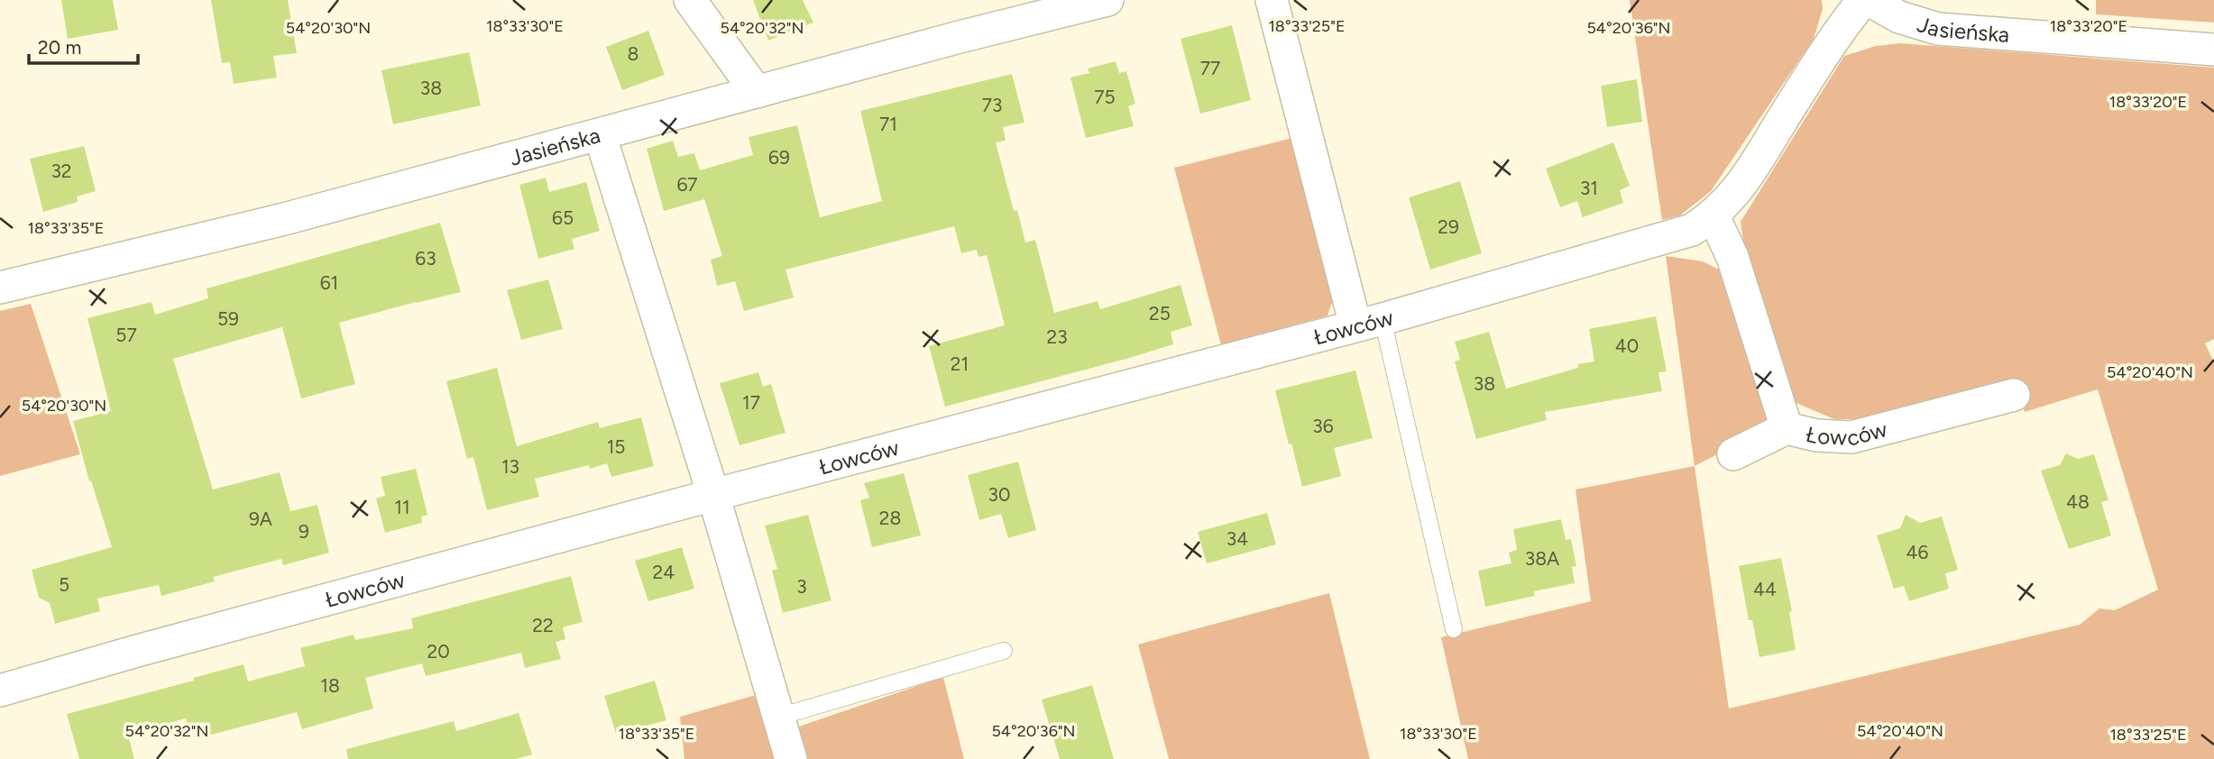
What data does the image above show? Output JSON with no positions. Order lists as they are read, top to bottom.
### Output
{
  "streets": {
    "street": ["Jasieńska", "Łowców"]
  },
  "house_numbers": [
    "8",
    "77",
    "38",
    "75",
    "73",
    "71",
    "69",
    "32",
    "67",
    "31",
    "65",
    "29",
    "63",
    "61",
    "25",
    "59",
    "57",
    "23",
    "40",
    "21",
    "38",
    "17",
    "36",
    "15",
    "13",
    "30",
    "48",
    "11",
    "28",
    "9A",
    "9",
    "34",
    "46",
    "38A",
    "24",
    "5",
    "3",
    "44",
    "22",
    "20",
    "18"
  ],
  "scale_bar": "20 m",
  "coordinates": [
    "18°33'30\"E",
    "18°33'25\"E",
    "18°33'20\"E",
    "54°20'30\"N",
    "54°20'32\"N",
    "54°20'36\"N",
    "18°33'35\"E",
    "54°20'40\"N"
  ]
}
